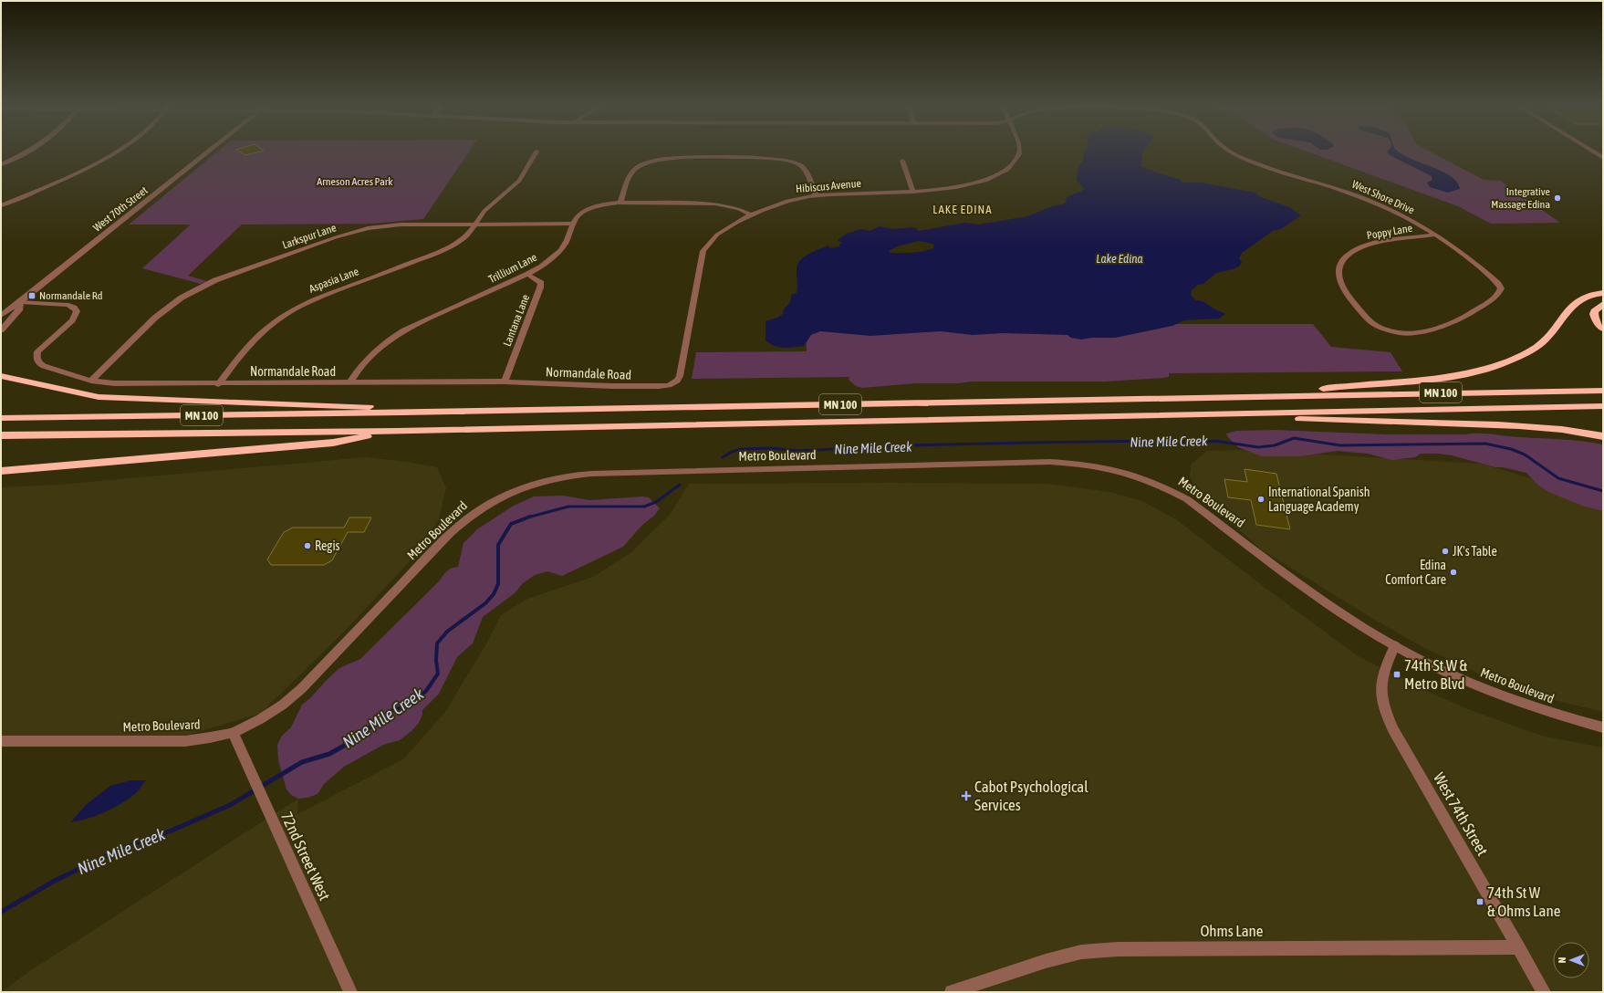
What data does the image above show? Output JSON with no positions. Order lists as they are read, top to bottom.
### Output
{
  "streets": {
    "highway": ["MN 100"],
    "street": [
      "Hibiscus Avenue",
      "West Shore Drive",
      "West 70th Street",
      "Poppy Lane",
      "Larkspur Lane",
      "Trillium Lane",
      "Aspasia Lane",
      "Lantana Lane",
      "Normandale Road",
      "Metro Boulevard",
      "West 74th Street",
      "72nd Street West",
      "Ohms Lane"
    ]
  },
  "crossings": [
    ["Hibiscus Avenue", "Trillium Lane"],
    ["Hibiscus Avenue", "Normandale Road"],
    ["West Shore Drive", "Poppy Lane"],
    ["West 70th Street", "Normandale Road"],
    ["Larkspur Lane", "Trillium Lane"],
    ["Larkspur Lane", "Aspasia Lane"],
    ["Larkspur Lane", "Normandale Road"],
    ["Trillium Lane", "Lantana Lane"],
    ["Trillium Lane", "Normandale Road"],
    ["Aspasia Lane", "Normandale Road"],
    ["Lantana Lane", "Normandale Road"],
    ["Metro Boulevard", "West 74th Street"],
    ["Metro Boulevard", "72nd Street West"],
    ["West 74th Street", "Ohms Lane"]
  ],
  "districts": ["LAKE EDINA"],
  "water": ["Lake Edina", "Nine Mile Creek"],
  "parks": ["Arneson Acres Park"],
  "places": {
    "other": [
      "Integrative Massage Edina",
      "International Spanish Language Academy",
      "Regis",
      "JK's Table",
      "Edina Comfort Care"
    ],
    "transit": ["Normandale Rd", "74th St W & Metro Blvd", "74th St W & Ohms Lane"],
    "health": ["Cabot Psychological Services"]
  },
  "north": "left"
}
